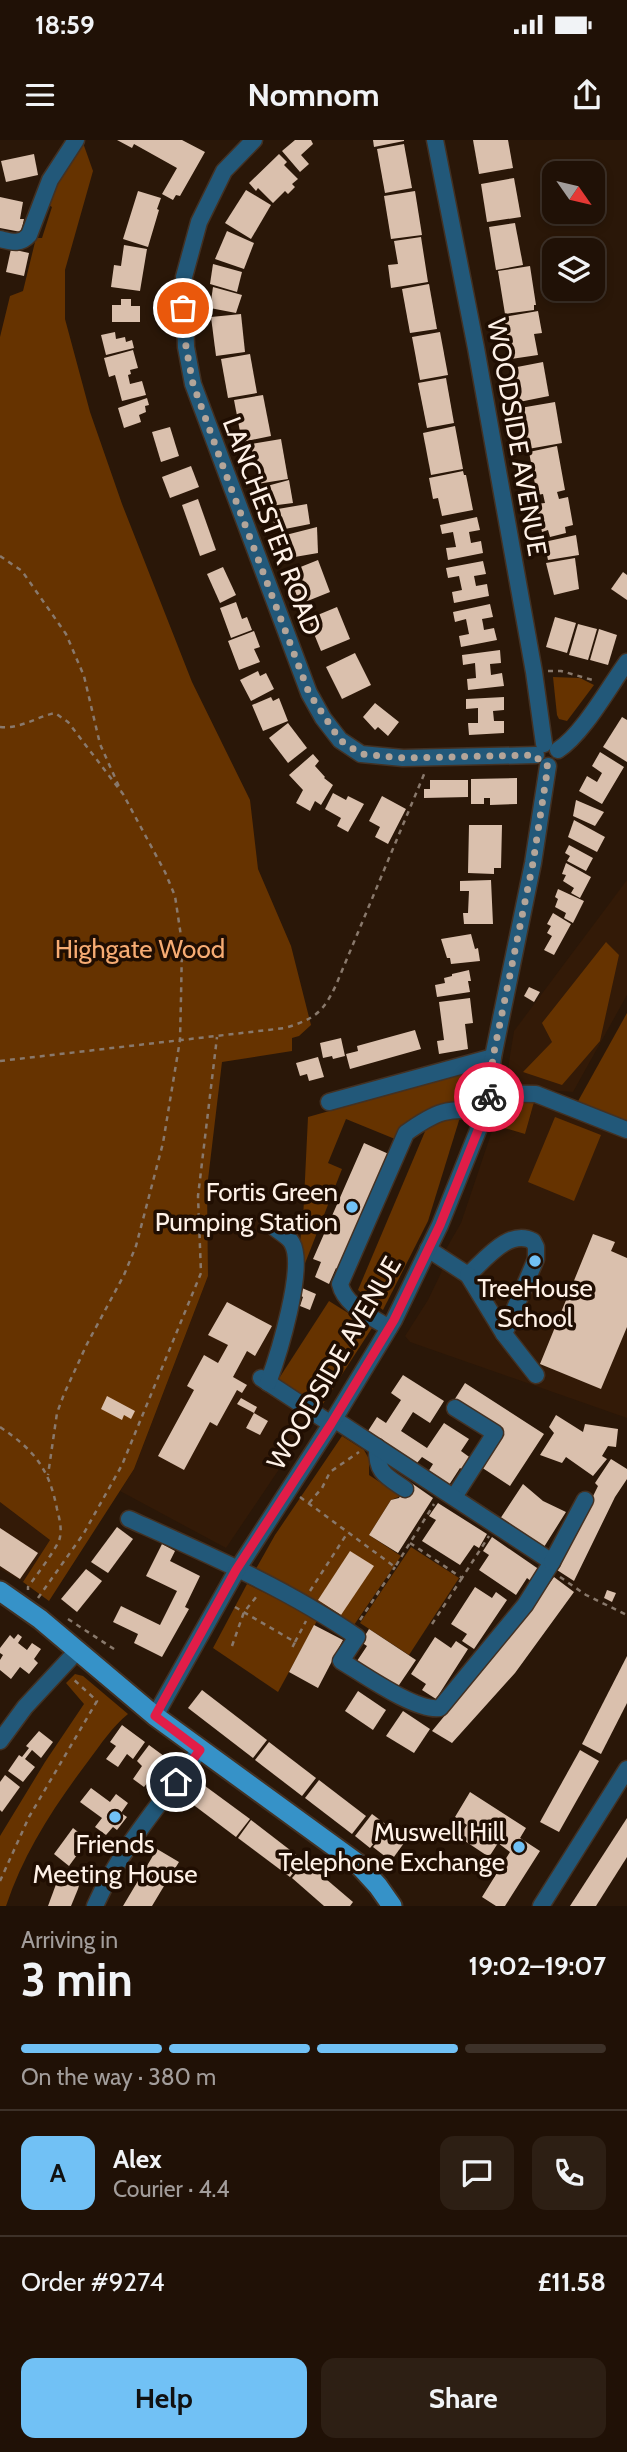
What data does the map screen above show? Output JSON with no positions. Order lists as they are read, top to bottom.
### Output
{
  "streets": {
    "street": ["WOODSIDE AVENUE", "LANCHESTER ROAD"]
  },
  "crossings": [
    ["WOODSIDE AVENUE", "LANCHESTER ROAD"]
  ],
  "parks": ["Highgate Wood"],
  "places": [
    "Fortis Green Pumping Station",
    "TreeHouse School",
    "Friends Meeting House",
    "Muswell Hill Telephone Exchange"
  ],
  "north": "bottom right",
  "page": {
    "status": "18:59",
    "header": "Nomnom",
    "heading": ["3 min", "Arriving in", "19:02–19:07"],
    "panel": [
      "Alex",
      "Courier · 4.4",
      "Order #9274",
      "£11.58"
    ],
    "bar": "On the way · 380 m",
    "round": "A",
    "buttons": ["Help", "Share"]
  }
}
